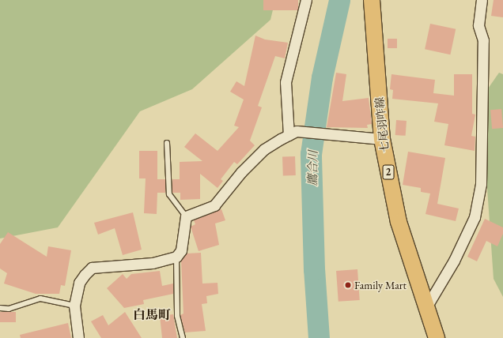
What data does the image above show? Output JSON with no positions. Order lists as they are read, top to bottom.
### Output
{
  "streets": {
    "main road": ["七尾羽咋線", "2"]
  },
  "districts": ["白馬町"],
  "water": ["鷹合川"],
  "places": ["Family Mart"]
}
